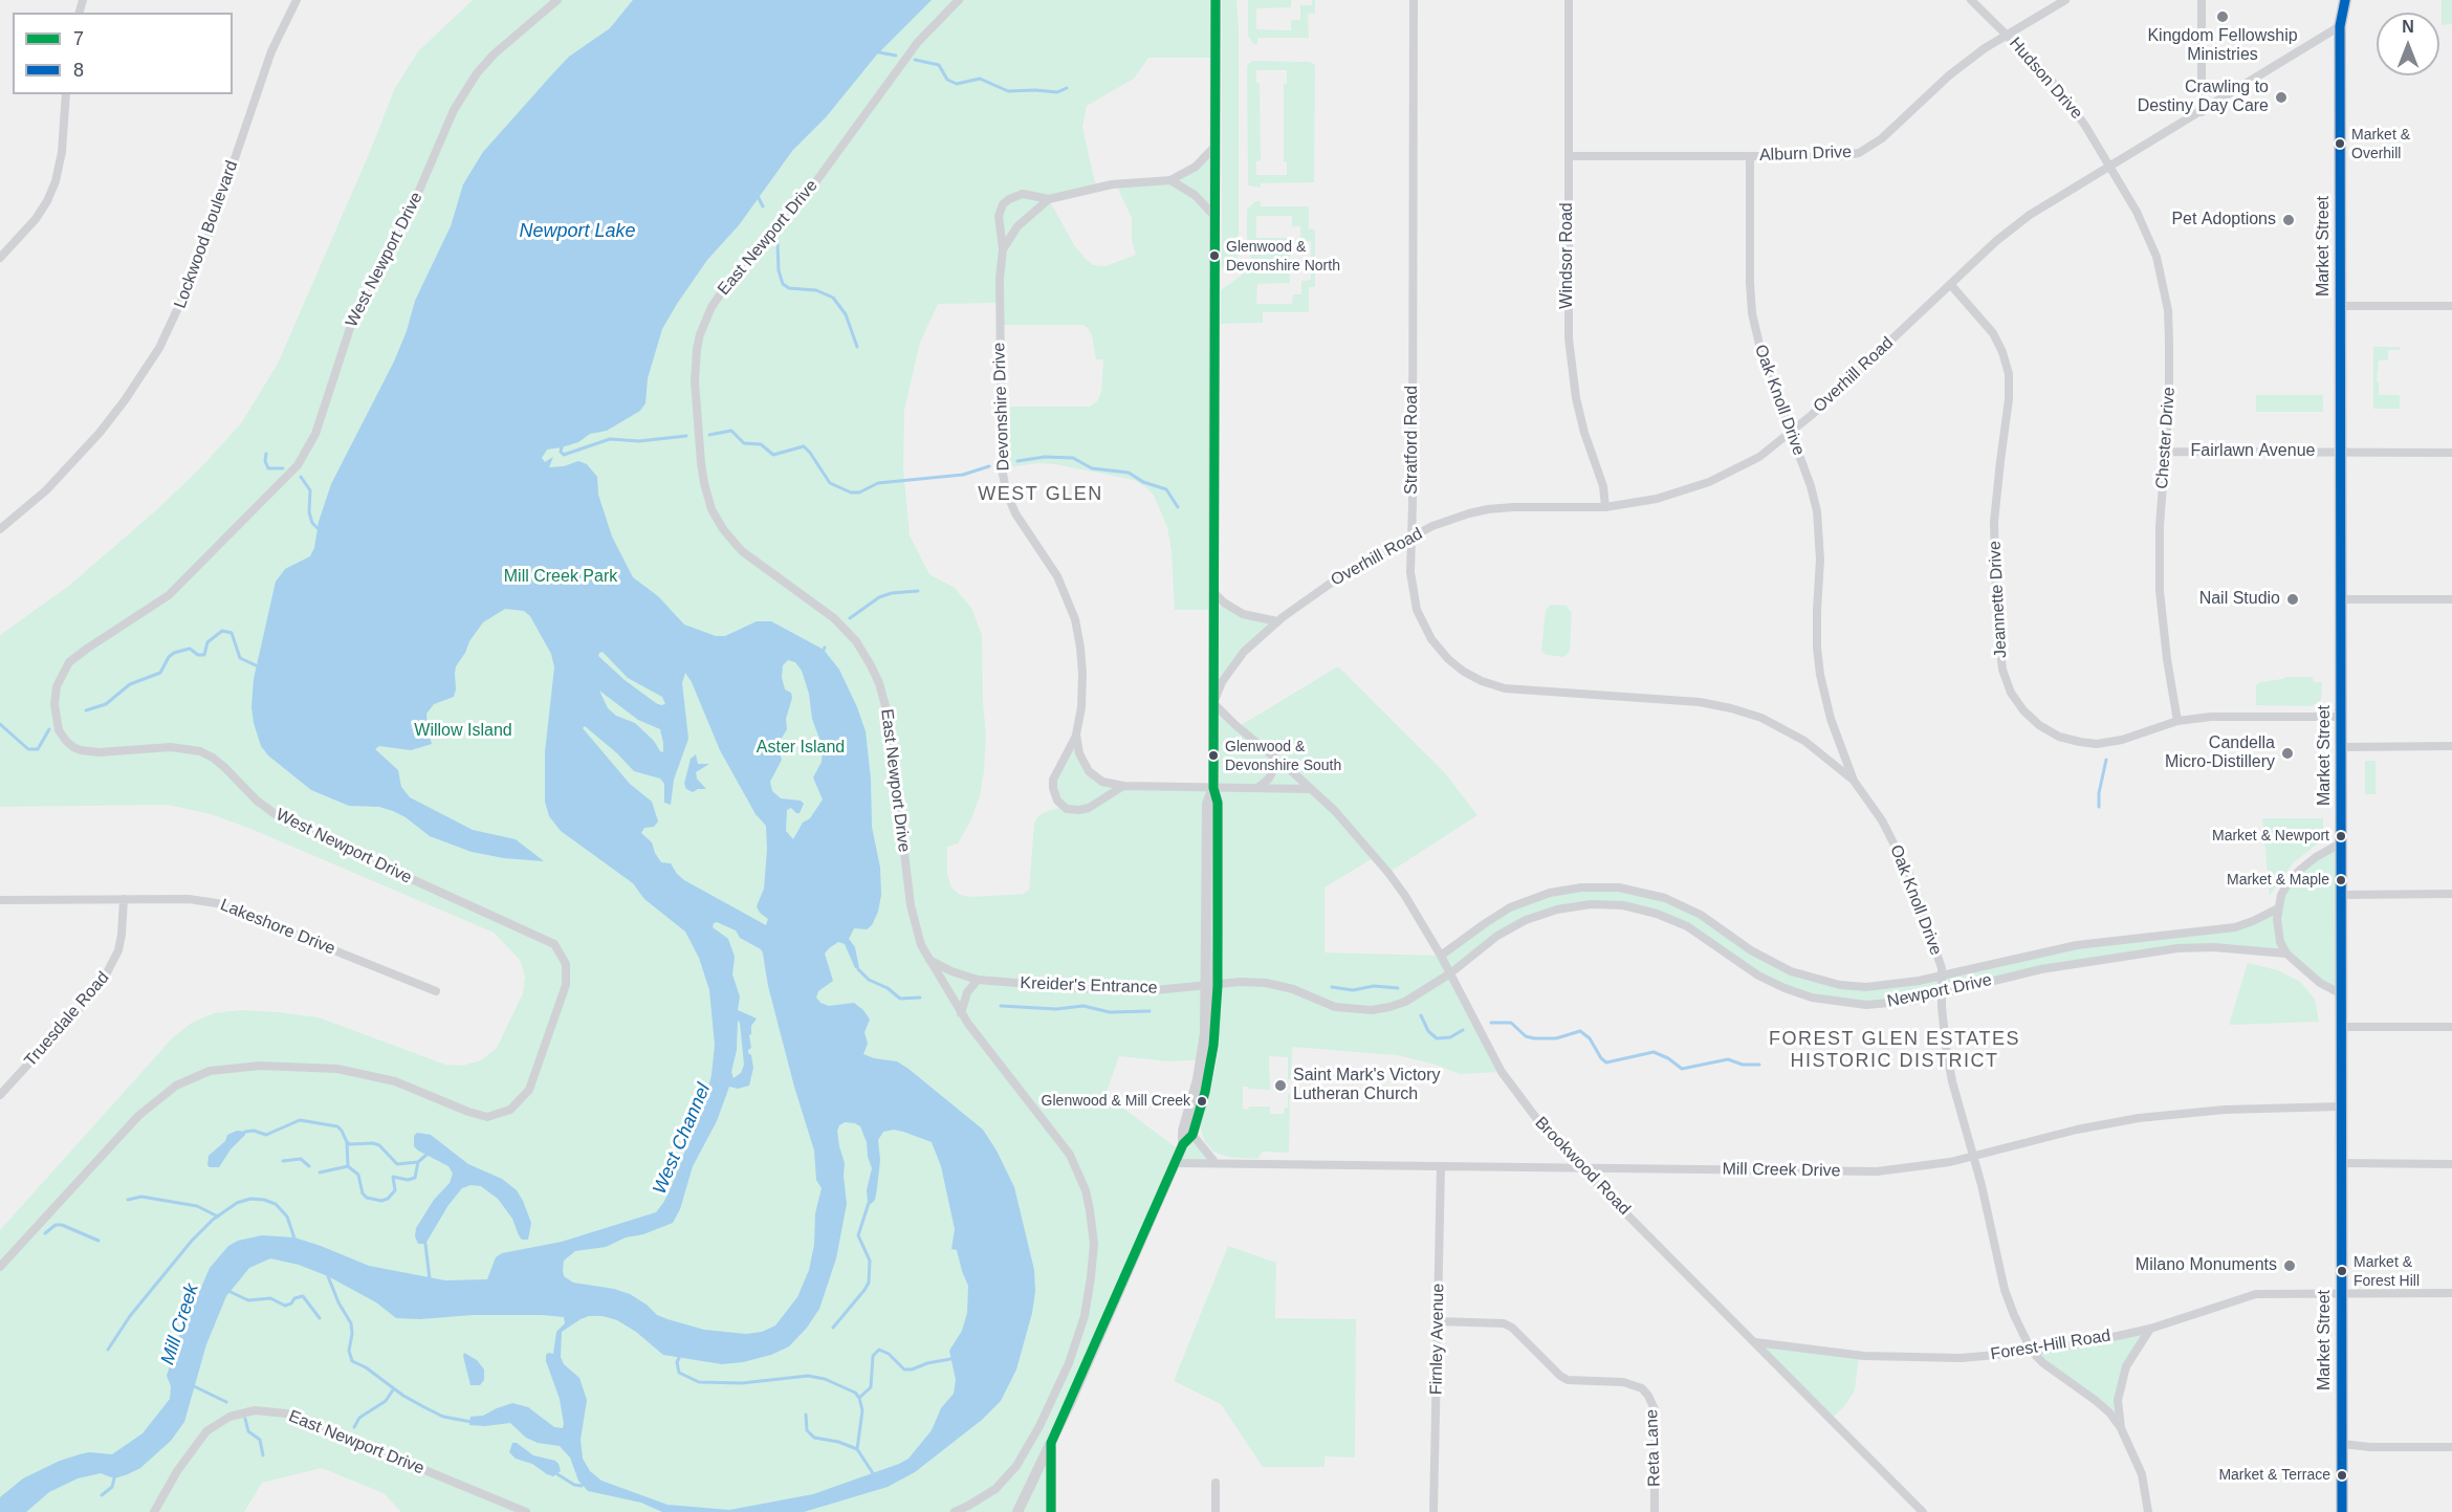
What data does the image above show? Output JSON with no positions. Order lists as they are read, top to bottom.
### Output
{
  "streets": {
    "main road": ["Market Street"],
    "street": [
      "Hudson Drive",
      "Alburn Drive",
      "Lockwood Boulevard",
      "East Newport Drive",
      "Windsor Road",
      "West Newport Drive",
      "Overhill Road",
      "Oak Knoll Drive",
      "Devonshire Drive",
      "Chester Drive",
      "Stratford Road",
      "Fairlawn Avenue",
      "Jeannette Drive",
      "Lakeshore Drive",
      "Kreider's Entrance",
      "Newport Drive",
      "Truesdale Road",
      "Brookwood Road",
      "Mill Creek Drive",
      "Firnley Avenue",
      "Forest-Hill Road",
      "Reta Lane"
    ]
  },
  "crossings": [
    ["Hudson Drive", "Alburn Drive"],
    ["Hudson Drive", "Overhill Road"],
    ["Hudson Drive", "Chester Drive"],
    ["Alburn Drive", "Windsor Road"],
    ["Alburn Drive", "Oak Knoll Drive"],
    ["East Newport Drive", "Kreider's Entrance"],
    ["Market Street", "Overhill Road"],
    ["Market Street", "Fairlawn Avenue"],
    ["Market Street", "Jeannette Drive"],
    ["Market Street", "Mill Creek Drive"],
    ["Market Street", "Forest-Hill Road"],
    ["Windsor Road", "Overhill Road"],
    ["Overhill Road", "Oak Knoll Drive"],
    ["Overhill Road", "Chester Drive"],
    ["Overhill Road", "Stratford Road"],
    ["Overhill Road", "Jeannette Drive"],
    ["Overhill Road", "Brookwood Road"],
    ["Oak Knoll Drive", "Stratford Road"],
    ["Oak Knoll Drive", "Newport Drive"],
    ["Oak Knoll Drive", "Mill Creek Drive"],
    ["Oak Knoll Drive", "Forest-Hill Road"],
    ["Devonshire Drive", "Brookwood Road"],
    ["Chester Drive", "Fairlawn Avenue"],
    ["Chester Drive", "Jeannette Drive"],
    ["Lakeshore Drive", "Truesdale Road"],
    ["Kreider's Entrance", "Newport Drive"],
    ["Kreider's Entrance", "Brookwood Road"],
    ["Newport Drive", "Brookwood Road"],
    ["Brookwood Road", "Mill Creek Drive"],
    ["Brookwood Road", "Forest-Hill Road"],
    ["Mill Creek Drive", "Firnley Avenue"],
    ["Firnley Avenue", "Reta Lane"]
  ],
  "districts": ["WEST GLEN", "FOREST GLEN ESTATES HISTORIC DISTRICT"],
  "water": ["Newport Lake", "West Channel", "Mill Creek"],
  "parks": ["Mill Creek Park", "Willow Island", "Aster Island"],
  "places": [
    "Kingdom Fellowship Ministries",
    "Crawling to Destiny Day Care",
    "Market & Overhill",
    "Pet Adoptions",
    "Glenwood & Devonshire North",
    "Nail Studio",
    "Candella Micro-Distillery",
    "Glenwood & Devonshire South",
    "Market & Newport",
    "Market & Maple",
    "Saint Mark's Victory Lutheran Church",
    "Glenwood & Mill Creek",
    "Milano Monuments",
    "Market & Forest Hill",
    "Market & Terrace"
  ],
  "lines": ["transit line 7", "transit line 8"],
  "legend": ["7", "8"],
  "north": "top"
}
